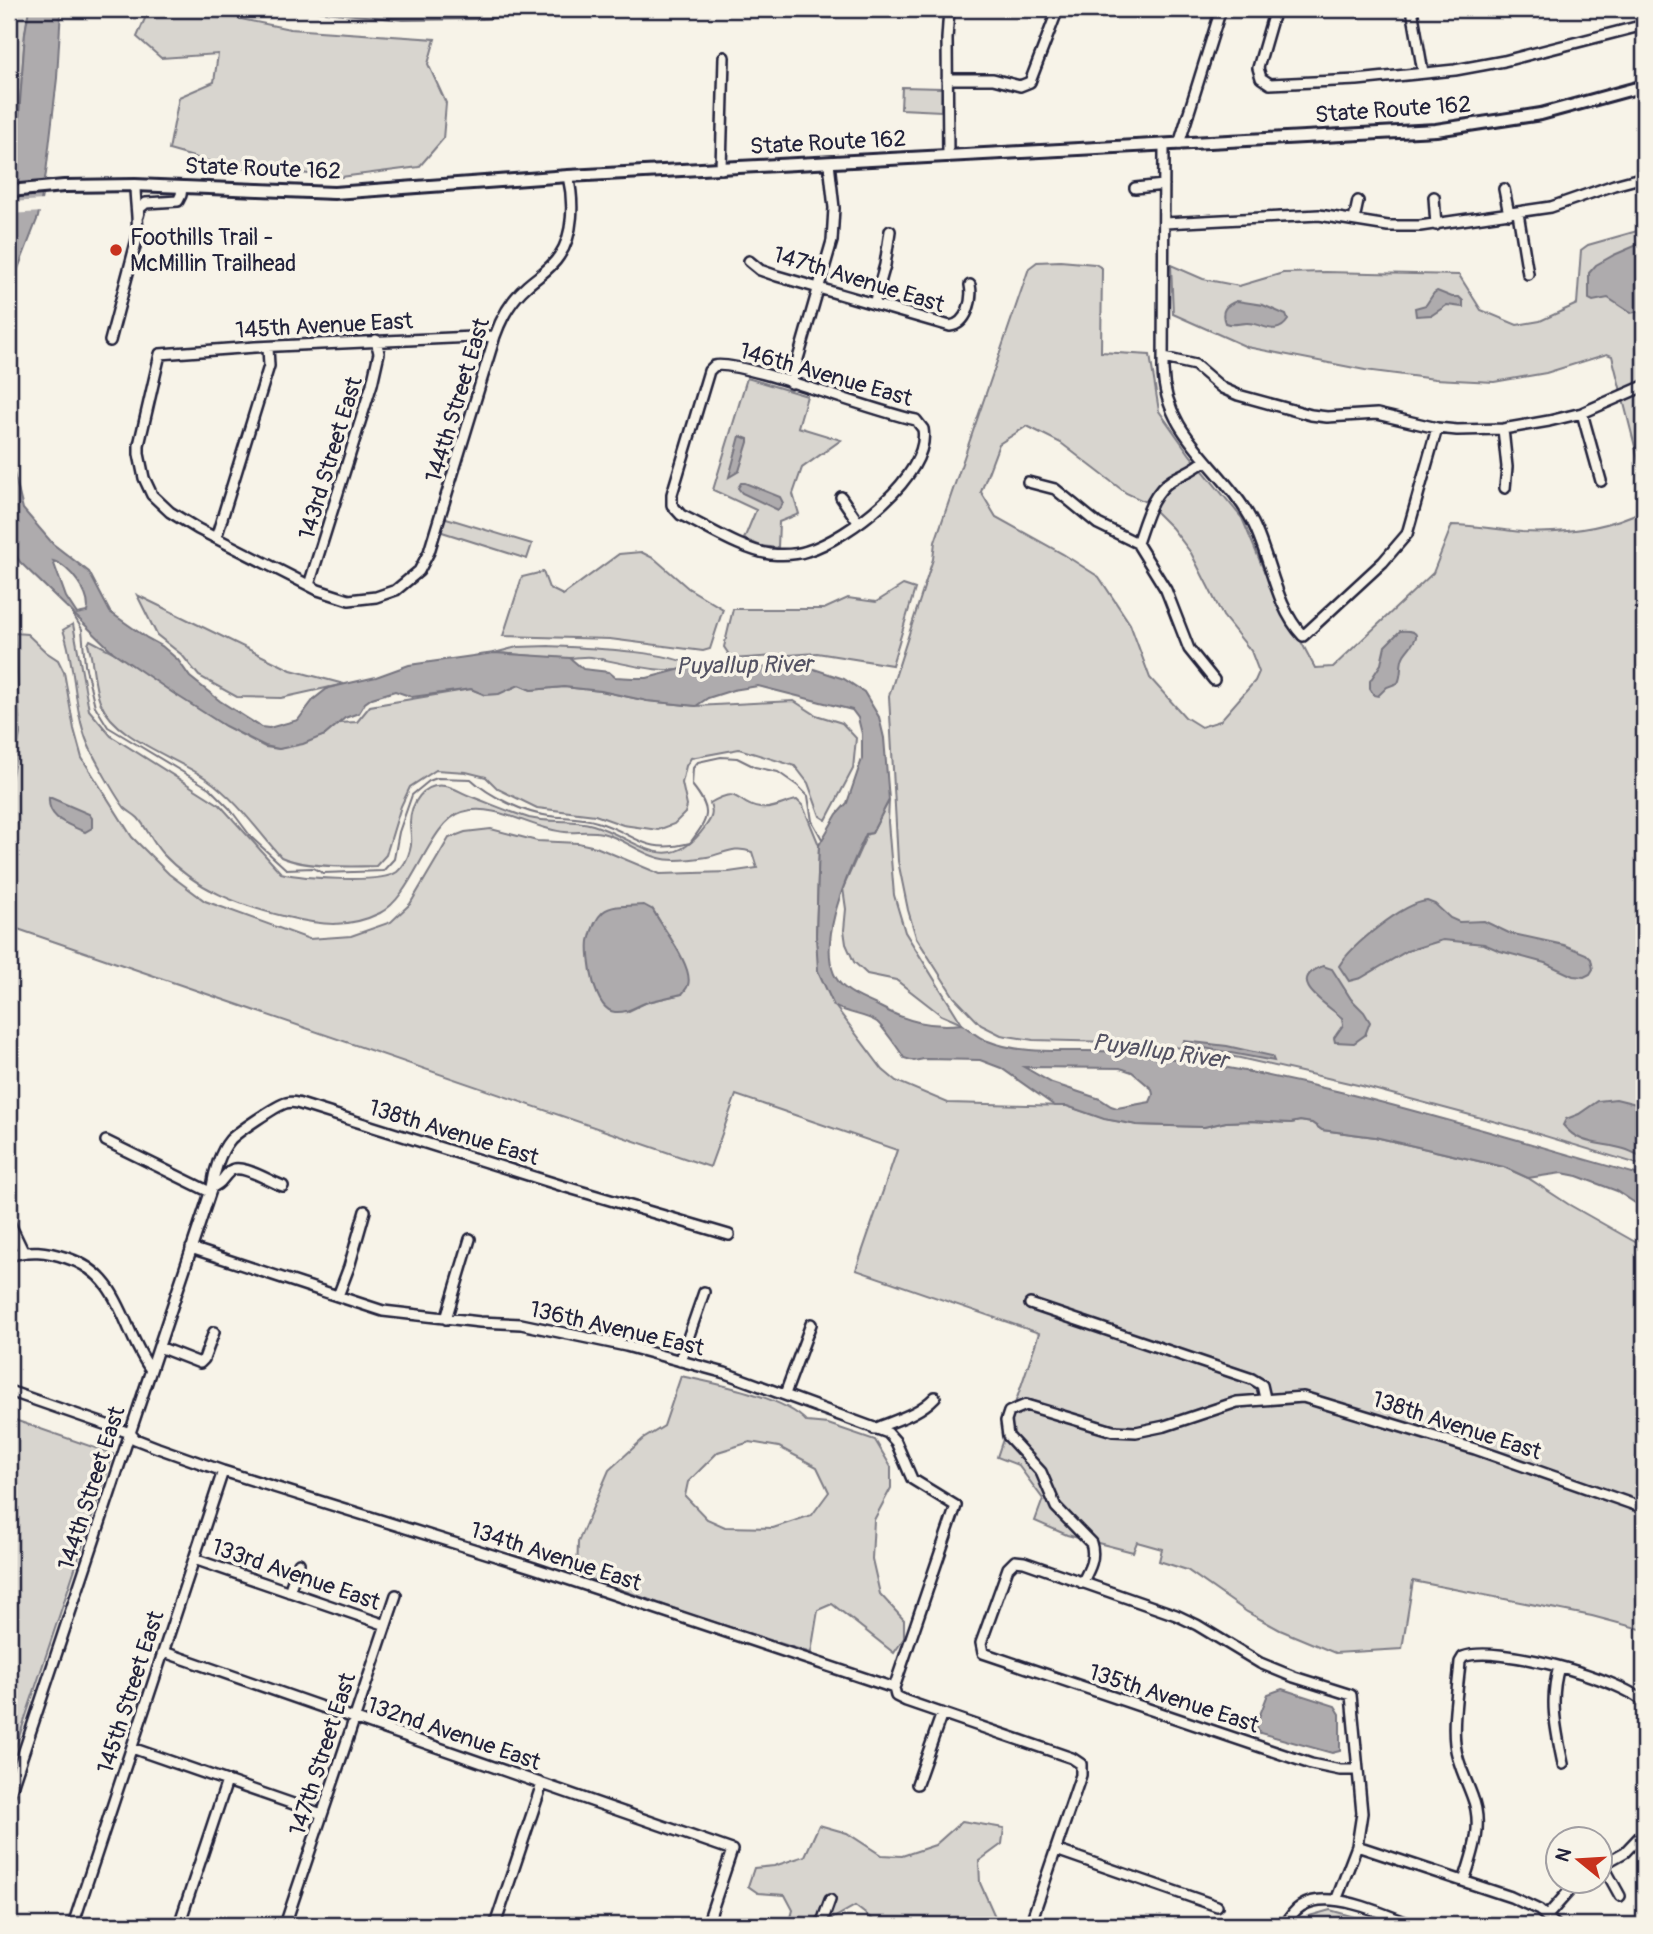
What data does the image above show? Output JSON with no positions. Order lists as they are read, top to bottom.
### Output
{
  "streets": {
    "main road": ["State Route 162"],
    "street": [
      "147th Avenue East",
      "145th Avenue East",
      "146th Avenue East",
      "144th Street East",
      "143rd Street East",
      "138th Avenue East",
      "136th Avenue East",
      "134th Avenue East",
      "133rd Avenue East",
      "145th Street East",
      "135th Avenue East",
      "132nd Avenue East",
      "147th Street East"
    ]
  },
  "crossings": [
    ["State Route 162", "144th Street East"],
    ["145th Avenue East", "144th Street East"],
    ["145th Avenue East", "143rd Street East"],
    ["144th Street East", "143rd Street East"],
    ["144th Street East", "138th Avenue East"],
    ["144th Street East", "136th Avenue East"],
    ["144th Street East", "134th Avenue East"],
    ["138th Avenue East", "135th Avenue East"],
    ["136th Avenue East", "134th Avenue East"],
    ["134th Avenue East", "145th Street East"],
    ["133rd Avenue East", "145th Street East"],
    ["133rd Avenue East", "147th Street East"],
    ["145th Street East", "132nd Avenue East"],
    ["132nd Avenue East", "147th Street East"]
  ],
  "water": ["Puyallup River"],
  "places": ["Foothills Trail - McMillin Trailhead"],
  "north": "left"
}
